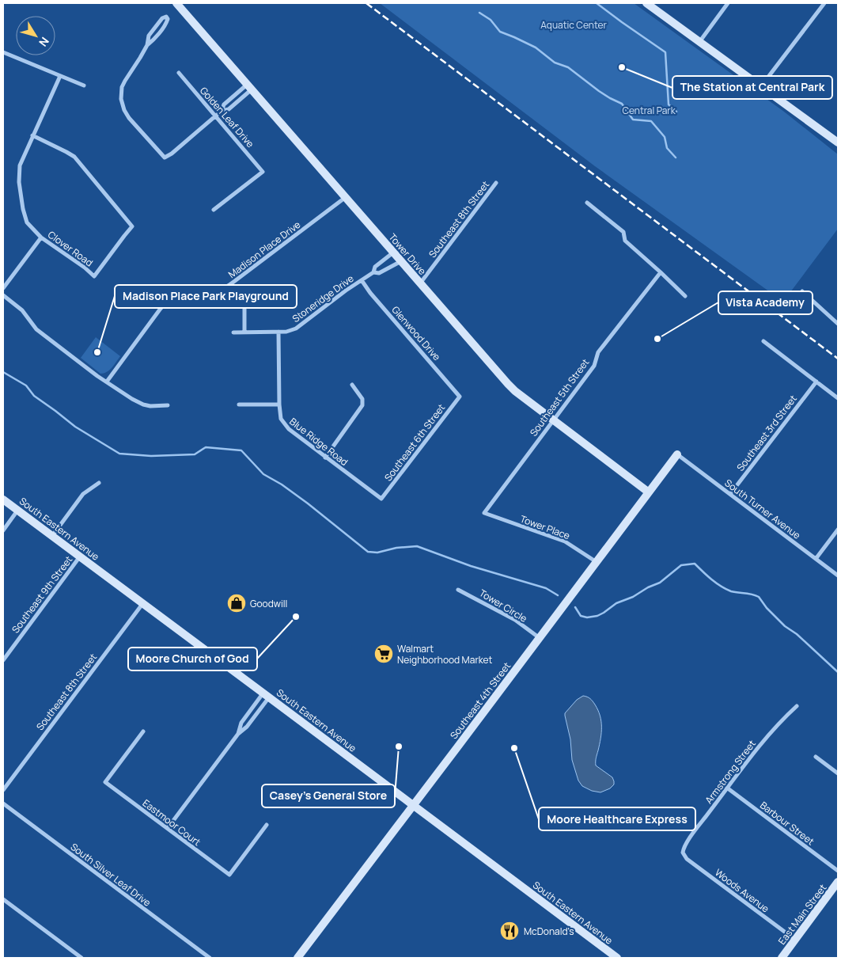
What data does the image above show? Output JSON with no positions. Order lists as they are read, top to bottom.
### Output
{
  "streets": {
    "main road": [
      "Tower Drive",
      "South Eastern Avenue",
      "Southeast 4th Street",
      "East Main Street"
    ],
    "street": [
      "Golden Leaf Drive",
      "Southeast 8th Street",
      "Clover Road",
      "Madison Place Drive",
      "Stoneridge Drive",
      "Glenwood Drive",
      "Southeast 5th Street",
      "Southeast 3rd Street",
      "Blue Ridge Road",
      "Southeast 6th Street",
      "South Turner Avenue",
      "Tower Place",
      "Southeast 9th Street",
      "Tower Circle",
      "Armstrong Street",
      "Eastmoor Court",
      "Barbour Street",
      "South Silver Leaf Drive",
      "Woods Avenue"
    ]
  },
  "crossings": [
    ["Southeast 8th Street", "Tower Drive"],
    ["Southeast 8th Street", "South Eastern Avenue"],
    ["Madison Place Drive", "Tower Drive"],
    ["Tower Drive", "Stoneridge Drive"],
    ["Tower Drive", "Southeast 5th Street"],
    ["Tower Drive", "Southeast 4th Street"],
    ["Stoneridge Drive", "Glenwood Drive"],
    ["Stoneridge Drive", "Blue Ridge Road"],
    ["Glenwood Drive", "Southeast 6th Street"],
    ["Southeast 5th Street", "Tower Place"],
    ["Southeast 3rd Street", "South Turner Avenue"],
    ["Blue Ridge Road", "Southeast 6th Street"],
    ["South Turner Avenue", "Southeast 4th Street"],
    ["Tower Place", "Southeast 4th Street"],
    ["South Eastern Avenue", "Southeast 9th Street"],
    ["South Eastern Avenue", "Southeast 4th Street"],
    ["Tower Circle", "Southeast 4th Street"],
    ["Armstrong Street", "Barbour Street"],
    ["Armstrong Street", "Woods Avenue"],
    ["Woods Avenue", "East Main Street"]
  ],
  "parks": ["Aquatic Center", "Central Park"],
  "places": {
    "other": [
      "The Station at Central Park",
      "Vista Academy",
      "Madison Place Park Playground",
      "Moore Church of God",
      "Casey's General Store",
      "Moore Healthcare Express"
    ],
    "shop": ["Goodwill"],
    "supermarket": ["Walmart Neighborhood Market"],
    "restaurant": ["McDonald's"]
  },
  "north": "bottom right"
}
